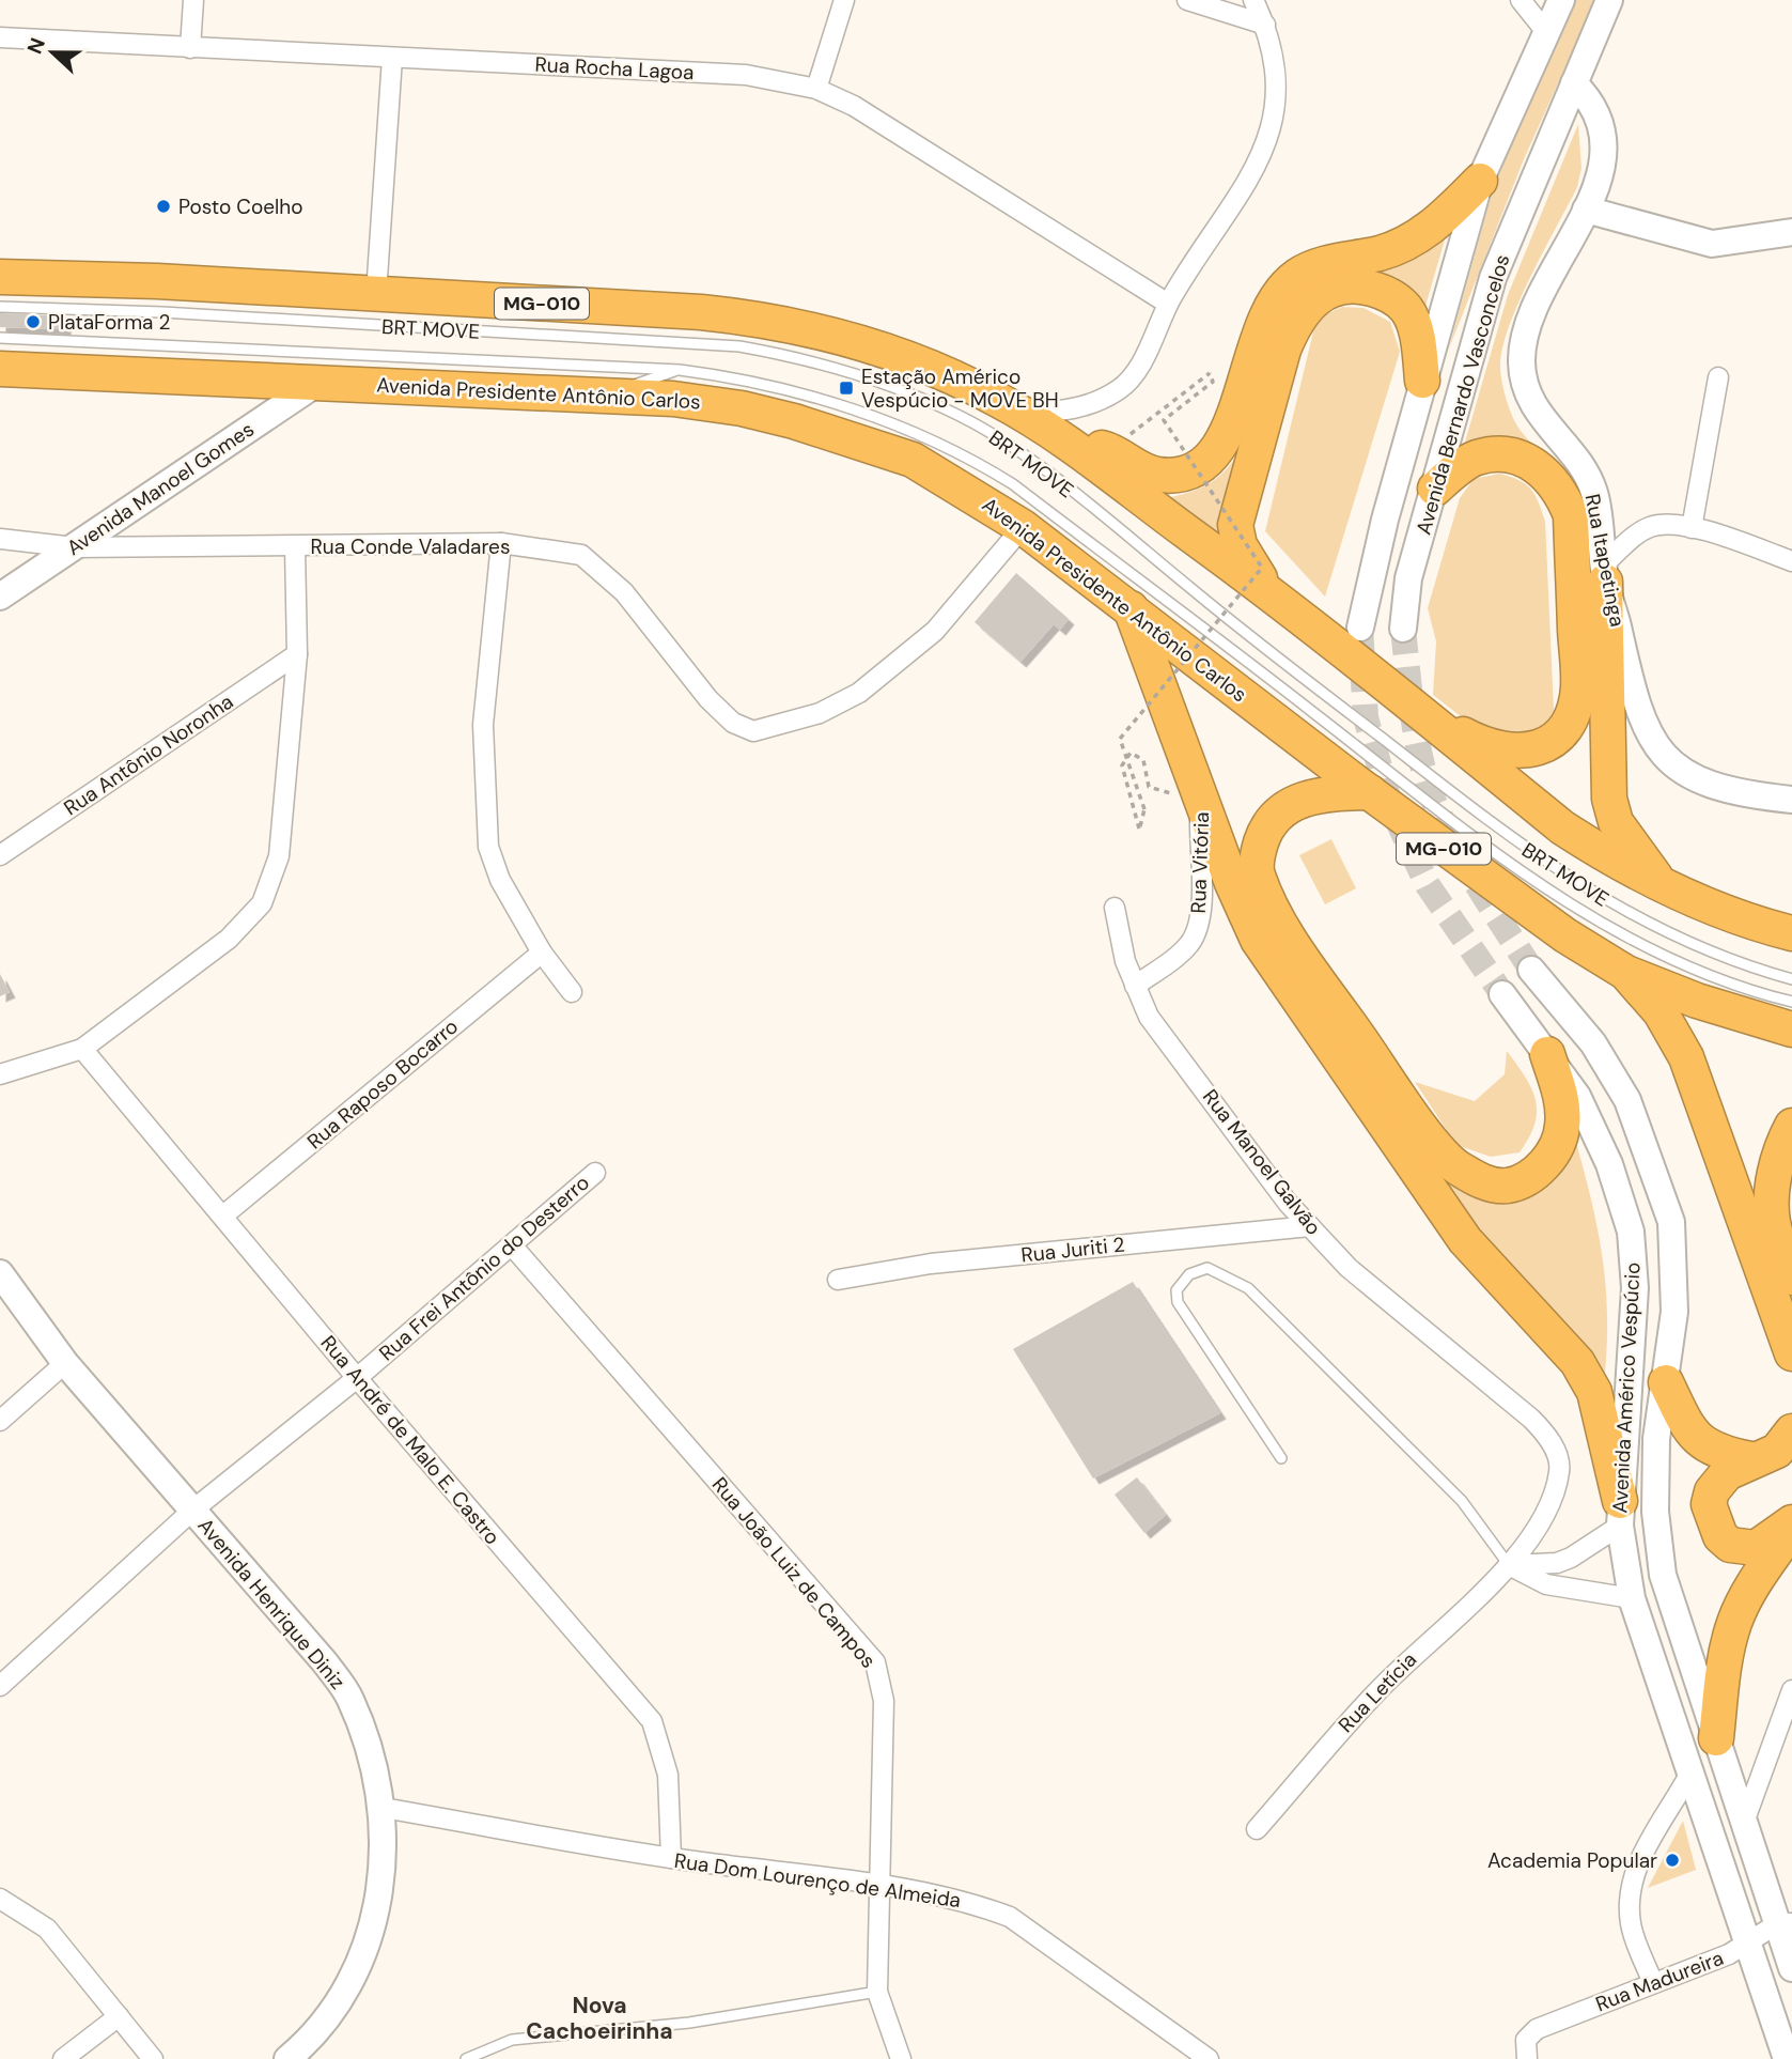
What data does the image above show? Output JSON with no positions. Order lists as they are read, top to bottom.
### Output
{
  "streets": {
    "highway": ["MG-010", "Avenida Presidente Antônio Carlos"],
    "main road": [
      "Avenida Bernardo Vasconcelos",
      "Avenida Manoel Gomes",
      "Rua Itapetinga",
      "Avenida Américo Vespúcio",
      "Avenida Henrique Diniz"
    ],
    "street": [
      "Rua Rocha Lagoa",
      "Rua Conde Valadares",
      "Rua Antônio Noronha",
      "Rua Vitória",
      "Rua Raposo Bocarro",
      "Rua Manoel Galvão",
      "Rua Juriti 2",
      "Rua Frei Antônio do Desterro",
      "Rua André de Malo E. Castro",
      "Rua João Luiz de Campos",
      "Rua Letícia",
      "Rua Dom Lourenço de Almeida",
      "Rua Madureira"
    ],
    "lane": ["BRT MOVE"]
  },
  "crossings": [
    ["Avenida Presidente Antônio Carlos", "Avenida Manoel Gomes"],
    ["Avenida Presidente Antônio Carlos", "Rua Conde Valadares"],
    ["Avenida Bernardo Vasconcelos", "Rua Itapetinga"],
    ["Avenida Manoel Gomes", "Rua Conde Valadares"],
    ["Rua Vitória", "Rua Manoel Galvão"],
    ["Rua Raposo Bocarro", "Rua André de Malo E. Castro"],
    ["Rua Manoel Galvão", "Rua Juriti 2"],
    ["Rua Manoel Galvão", "Rua Letícia"],
    ["Rua Frei Antônio do Desterro", "Rua André de Malo E. Castro"],
    ["Rua Frei Antônio do Desterro", "Rua João Luiz de Campos"],
    ["Rua Frei Antônio do Desterro", "Avenida Henrique Diniz"],
    ["Avenida Américo Vespúcio", "Rua Madureira"],
    ["Rua André de Malo E. Castro", "Rua Dom Lourenço de Almeida"],
    ["Rua João Luiz de Campos", "Rua Dom Lourenço de Almeida"],
    ["Avenida Henrique Diniz", "Rua Dom Lourenço de Almeida"]
  ],
  "districts": ["Nova Cachoeirinha"],
  "places": {
    "other": ["Posto Coelho", "PlataForma 2", "Academia Popular"],
    "transit": ["Estação Américo Vespúcio - MOVE BH"]
  },
  "north": "left"
}
